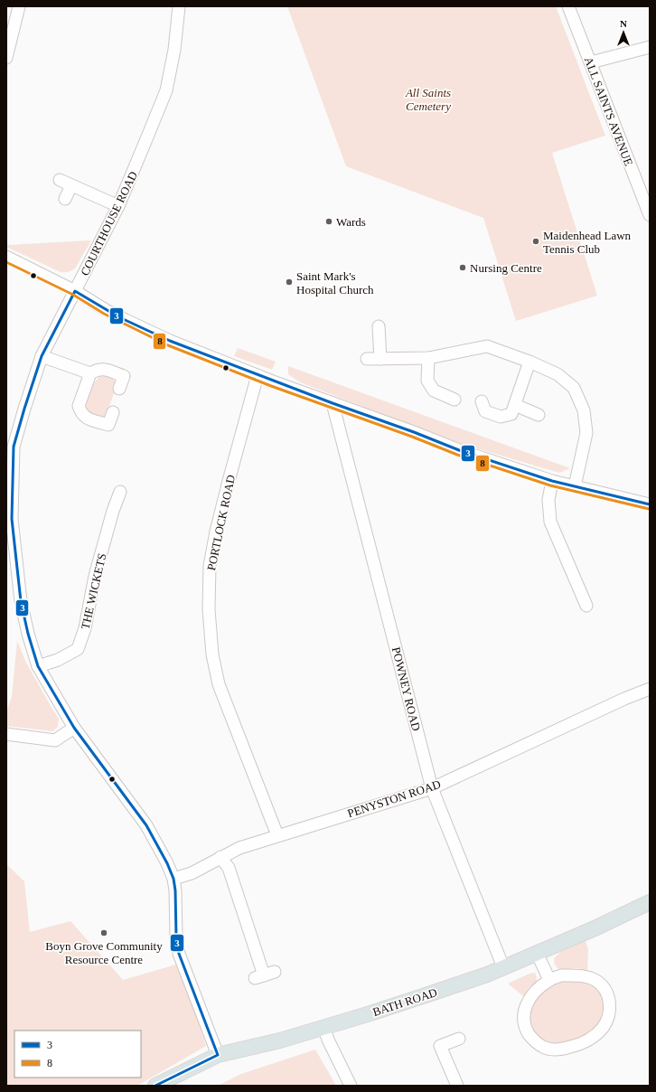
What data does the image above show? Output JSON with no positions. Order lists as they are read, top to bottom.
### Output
{
  "streets": {
    "main road": ["BATH ROAD"],
    "street": [
      "ALL SAINTS AVENUE",
      "COURTHOUSE ROAD",
      "PORTLOCK ROAD",
      "THE WICKETS",
      "POWNEY ROAD",
      "PENYSTON ROAD"
    ]
  },
  "crossings": [
    ["COURTHOUSE ROAD", "THE WICKETS"],
    ["COURTHOUSE ROAD", "PENYSTON ROAD"],
    ["COURTHOUSE ROAD", "BATH ROAD"],
    ["PORTLOCK ROAD", "PENYSTON ROAD"],
    ["POWNEY ROAD", "PENYSTON ROAD"],
    ["POWNEY ROAD", "BATH ROAD"]
  ],
  "parks": ["All Saints Cemetery"],
  "places": [
    "Wards",
    "Maidenhead Lawn Tennis Club",
    "Nursing Centre",
    "Saint Mark's Hospital Church",
    "Boyn Grove Community Resource Centre"
  ],
  "lines": ["transit line 8", "transit line 3"],
  "legend": ["3", "8"],
  "north": "top"
}
